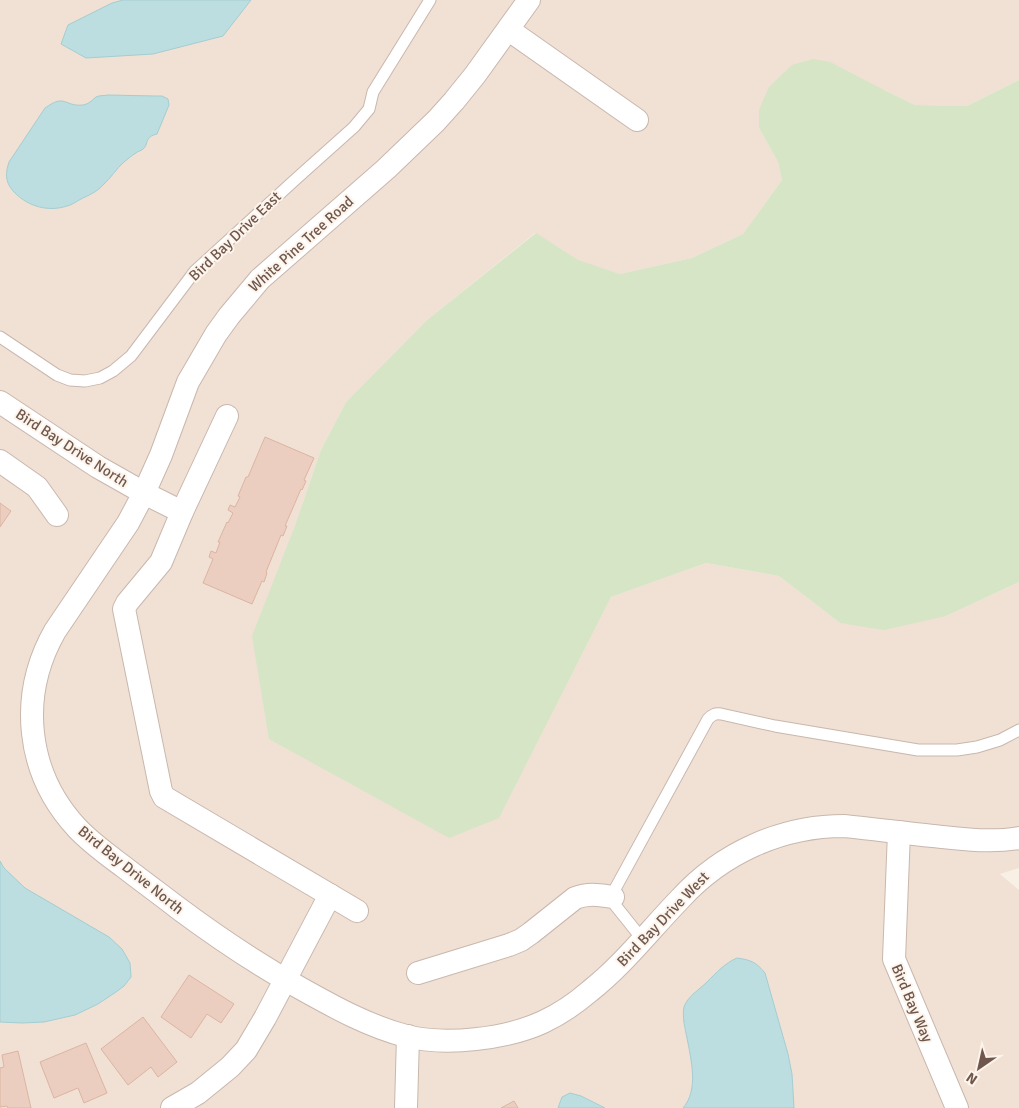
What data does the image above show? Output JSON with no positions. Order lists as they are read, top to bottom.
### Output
{
  "streets": {
    "street": [
      "White Pine Tree Road",
      "Bird Bay Drive North",
      "Bird Bay Drive West",
      "Bird Bay Way"
    ],
    "lane": ["Bird Bay Drive East"]
  },
  "crossings": [
    ["White Pine Tree Road", "Bird Bay Drive North"],
    ["Bird Bay Drive North", "Bird Bay Drive West"],
    ["Bird Bay Drive West", "Bird Bay Way"]
  ],
  "north": "bottom left"
}
